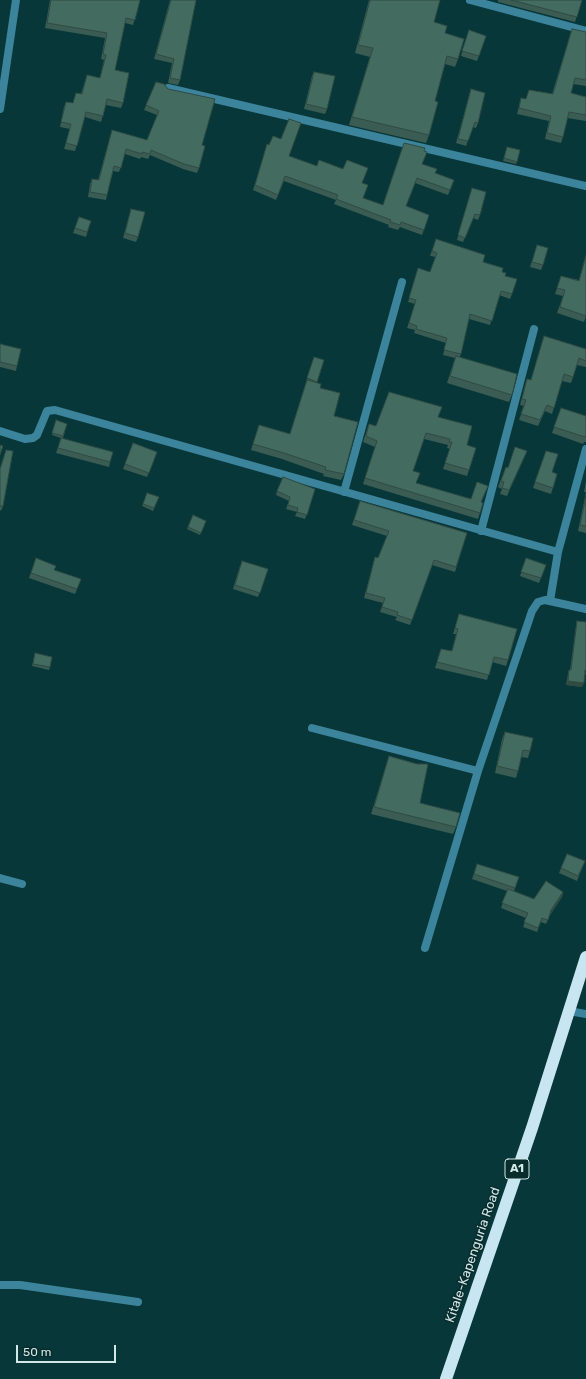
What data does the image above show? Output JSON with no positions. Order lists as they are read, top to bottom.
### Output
{
  "streets": {
    "highway": ["A1", "Kitale-Kapenguria Road"]
  },
  "scale_bar": "50 m"
}
